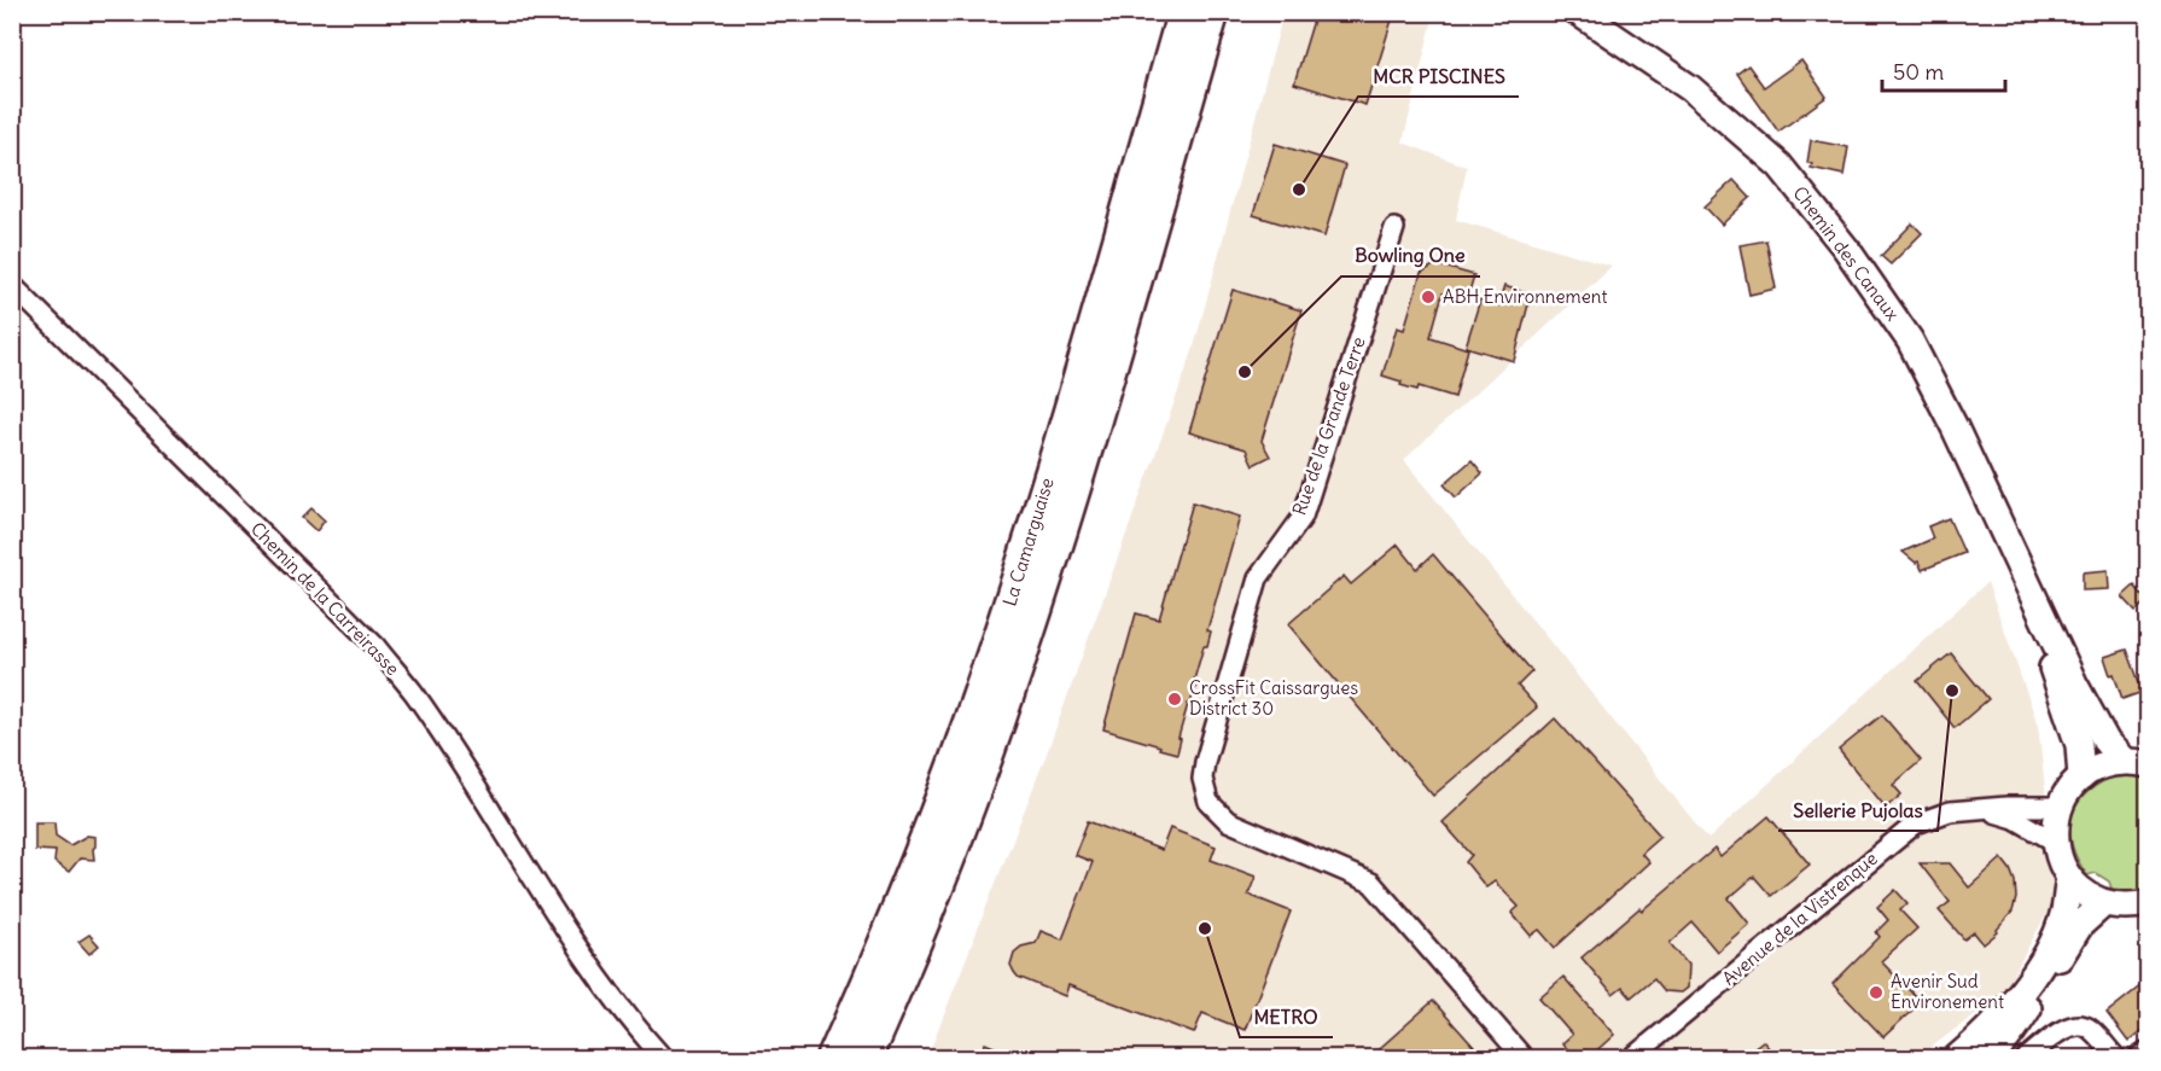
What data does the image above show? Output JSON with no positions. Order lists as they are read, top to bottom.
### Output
{
  "streets": {
    "highway": ["La Camarguaise"],
    "main road": ["Chemin des Canaux"],
    "street": ["Rue de la Grande Terre", "Chemin de la Carreirasse", "Avenue de la Vistrenque"]
  },
  "places": [
    "MCR PISCINES",
    "ABH Environnement",
    "Bowling One",
    "Sellerie Pujolas",
    "CrossFit Caissargues District 30",
    "METRO",
    "Avenir Sud Environement"
  ],
  "scale_bar": "50 m"
}
